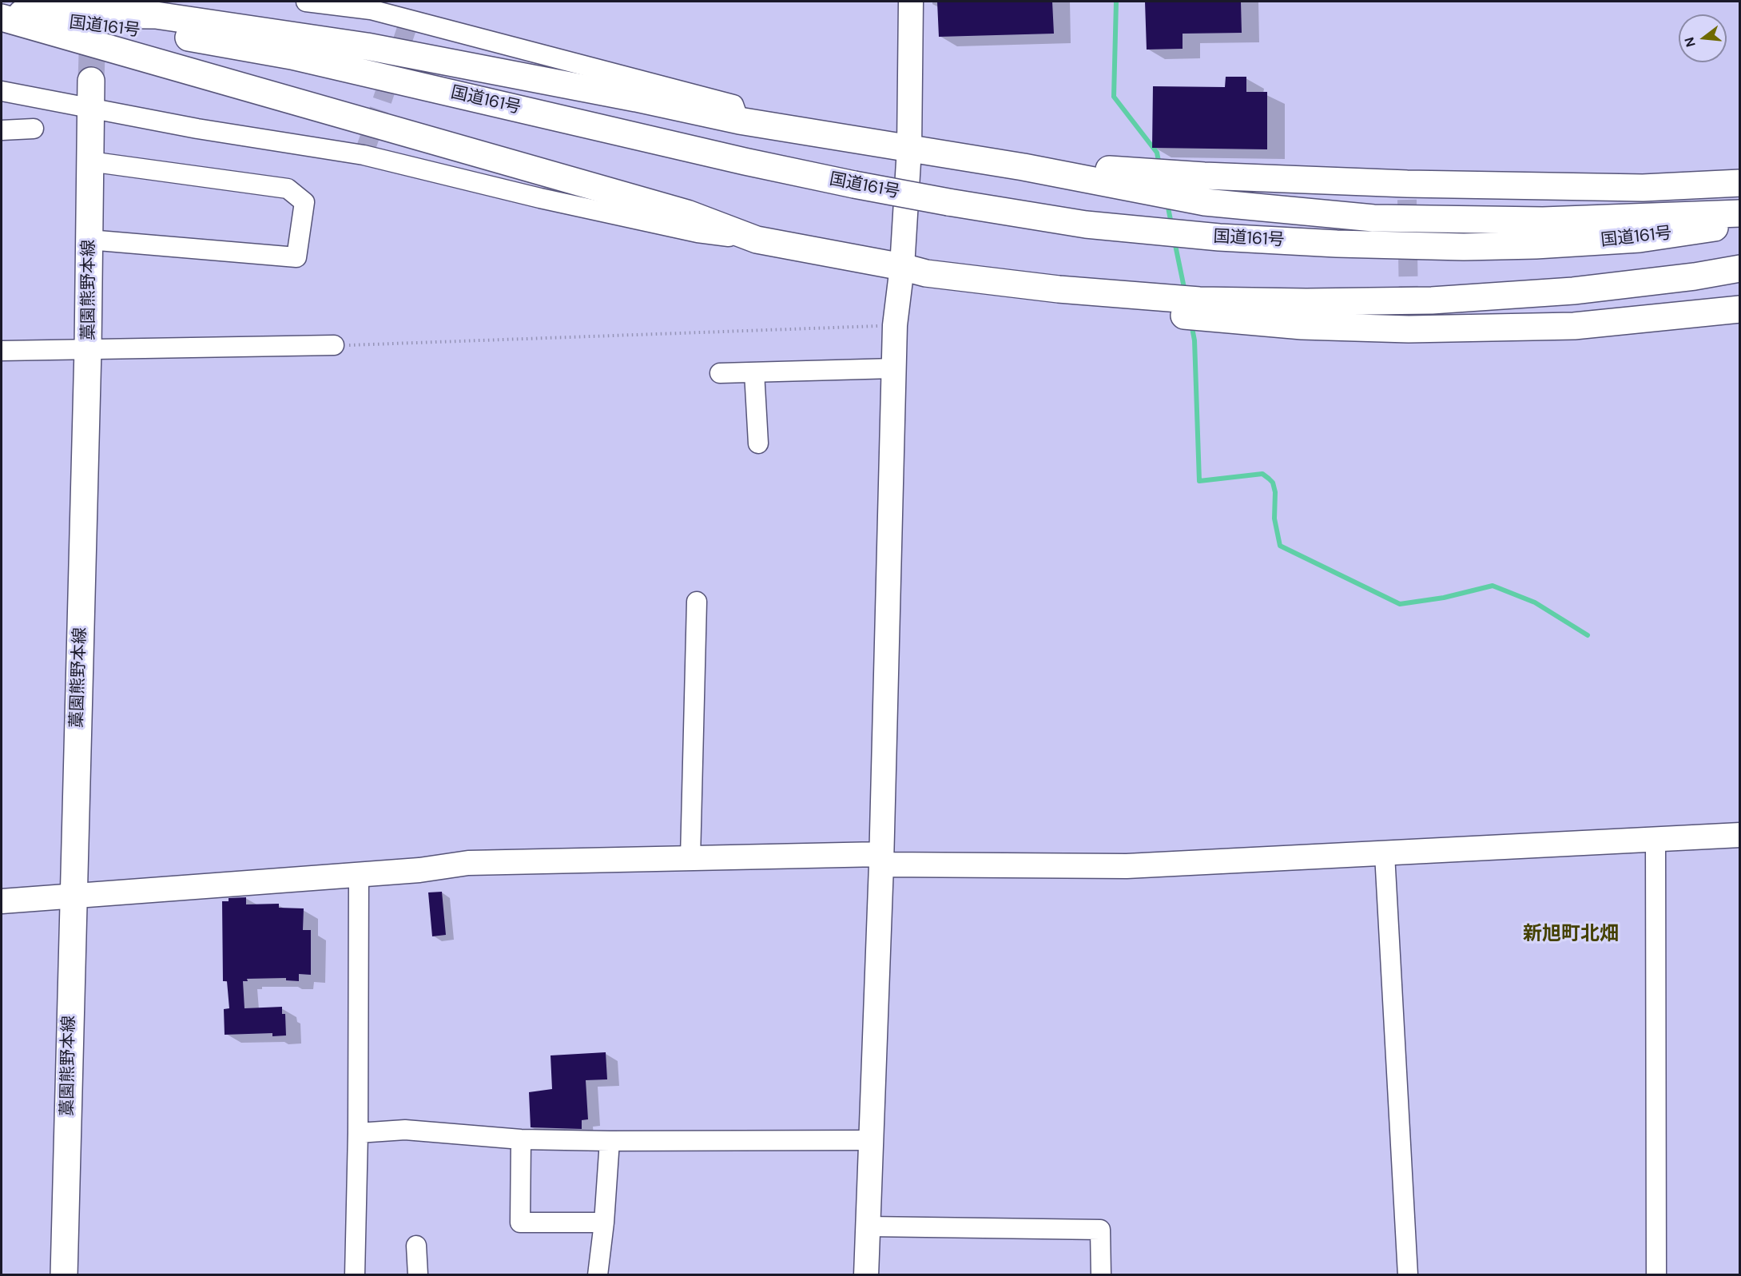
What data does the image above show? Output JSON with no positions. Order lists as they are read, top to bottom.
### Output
{
  "streets": {
    "main road": ["国道161号", "藁園熊野本線"]
  },
  "districts": ["新旭町北畑"],
  "north": "left"
}
